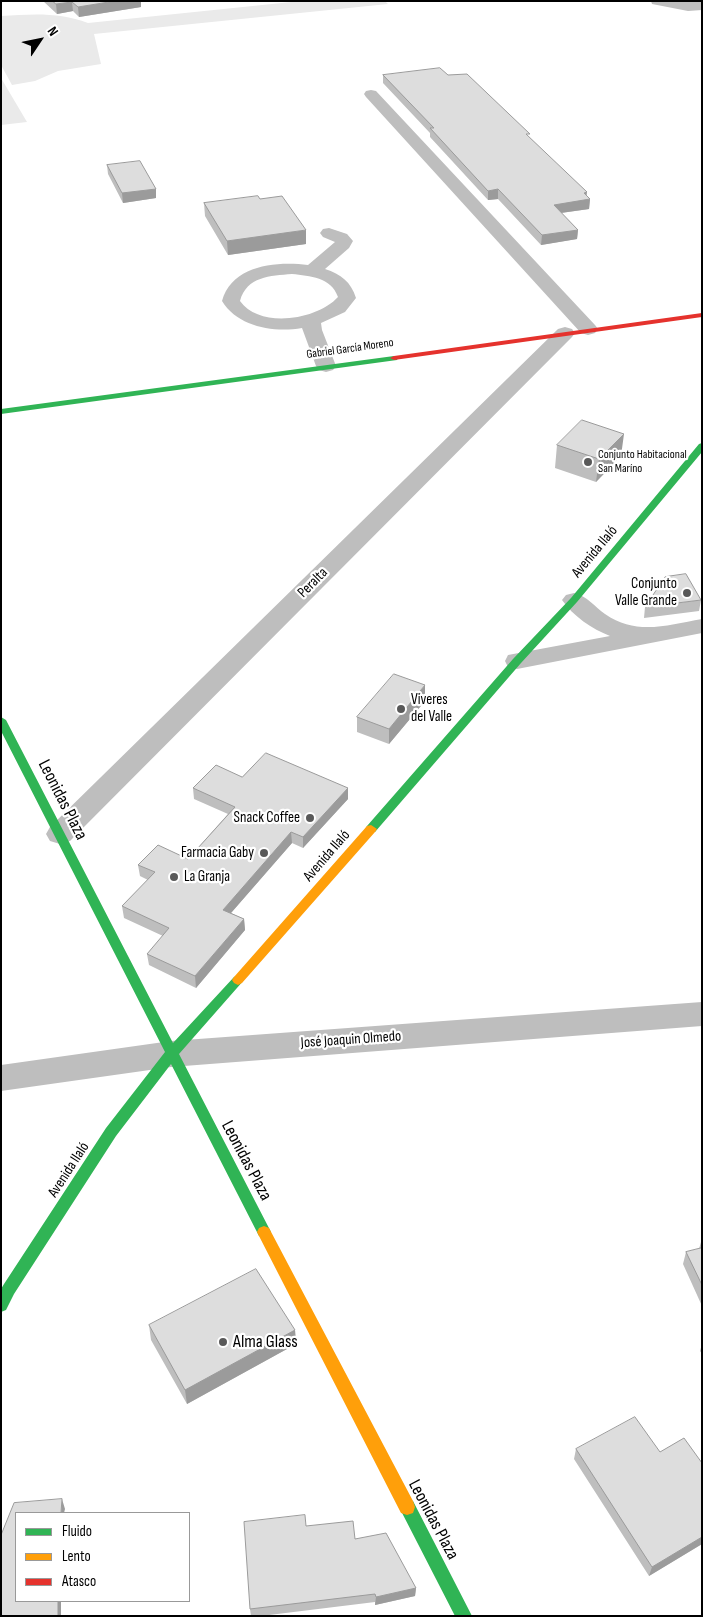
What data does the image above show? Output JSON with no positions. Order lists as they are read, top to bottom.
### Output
{
  "streets": {
    "street": [
      "Gabriel García Moreno",
      "Avenida Ilaló",
      "Peralta",
      "Leonidas Plaza",
      "José Joaquin Olmedo"
    ]
  },
  "crossings": [
    ["Gabriel García Moreno", "Peralta"],
    ["Avenida Ilaló", "Leonidas Plaza"],
    ["Avenida Ilaló", "José Joaquin Olmedo"],
    ["Peralta", "Leonidas Plaza"],
    ["Leonidas Plaza", "José Joaquin Olmedo"]
  ],
  "places": [
    "Conjunto Habitacional San Maríno",
    "Conjunto Valle Grande",
    "Viveres del Valle",
    "Snack Coffee",
    "Farmacia Gaby",
    "La Granja",
    "Alma Glass"
  ],
  "legend": ["Fluido", "Lento", "Atasco"],
  "north": "top right"
}
